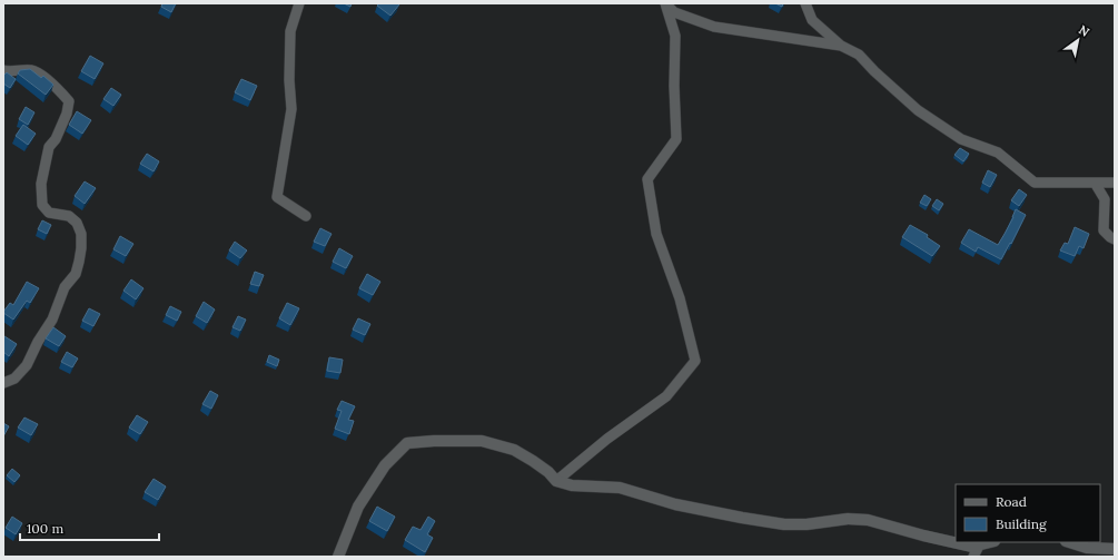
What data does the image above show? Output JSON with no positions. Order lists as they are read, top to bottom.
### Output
{
  "legend": ["Road", "Building"],
  "scale_bar": "100 m",
  "north": "top right"
}
